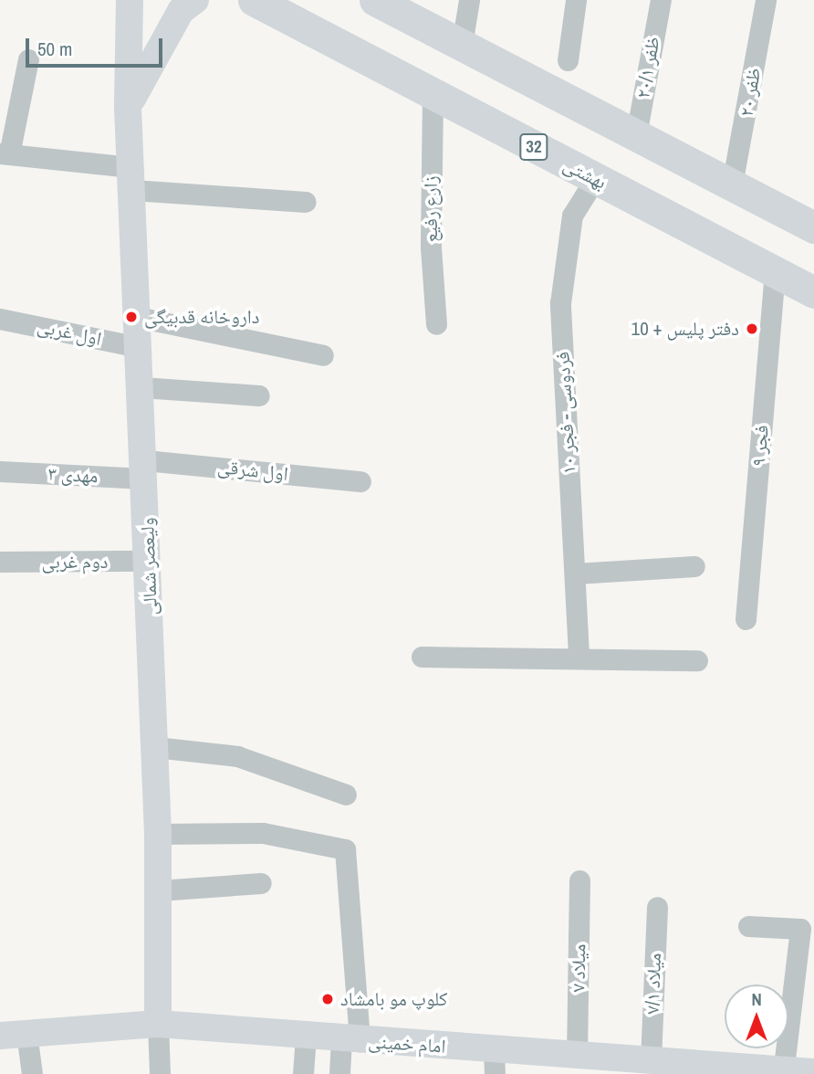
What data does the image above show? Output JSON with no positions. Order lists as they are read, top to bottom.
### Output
{
  "streets": {
    "highway": ["32", "بهشتی"],
    "main road": ["ولیعصر شمالی", "امام خمینی"],
    "street": [
      "ظفر ۲۰/۱",
      "ظفر ۲۰",
      "زارع رفیع",
      "اول غربی",
      "فردوسی - فجر ۱۰",
      "فجر ۹",
      "اول شرقی",
      "مهدی ۳",
      "دوم غربی",
      "میلاد ۷",
      "میلاد ۷/۱"
    ]
  },
  "crossings": [
    ["بهشتی", "زارع رفیع"],
    ["بهشتی", "فردوسی - فجر ۱۰"],
    ["بهشتی", "فجر ۹"],
    ["اول غربی", "ولیعصر شمالی"],
    ["اول شرقی", "مهدی ۳"],
    ["اول شرقی", "ولیعصر شمالی"],
    ["مهدی ۳", "ولیعصر شمالی"],
    ["دوم غربی", "ولیعصر شمالی"],
    ["ولیعصر شمالی", "امام خمینی"],
    ["میلاد ۷", "امام خمینی"],
    ["میلاد ۷/۱", "امام خمینی"]
  ],
  "places": ["داروخانه قدبیگی", "دفتر پلیس + 10", "کلوپ مو بامشاد"],
  "scale_bar": "50 m",
  "north": "top"
}
